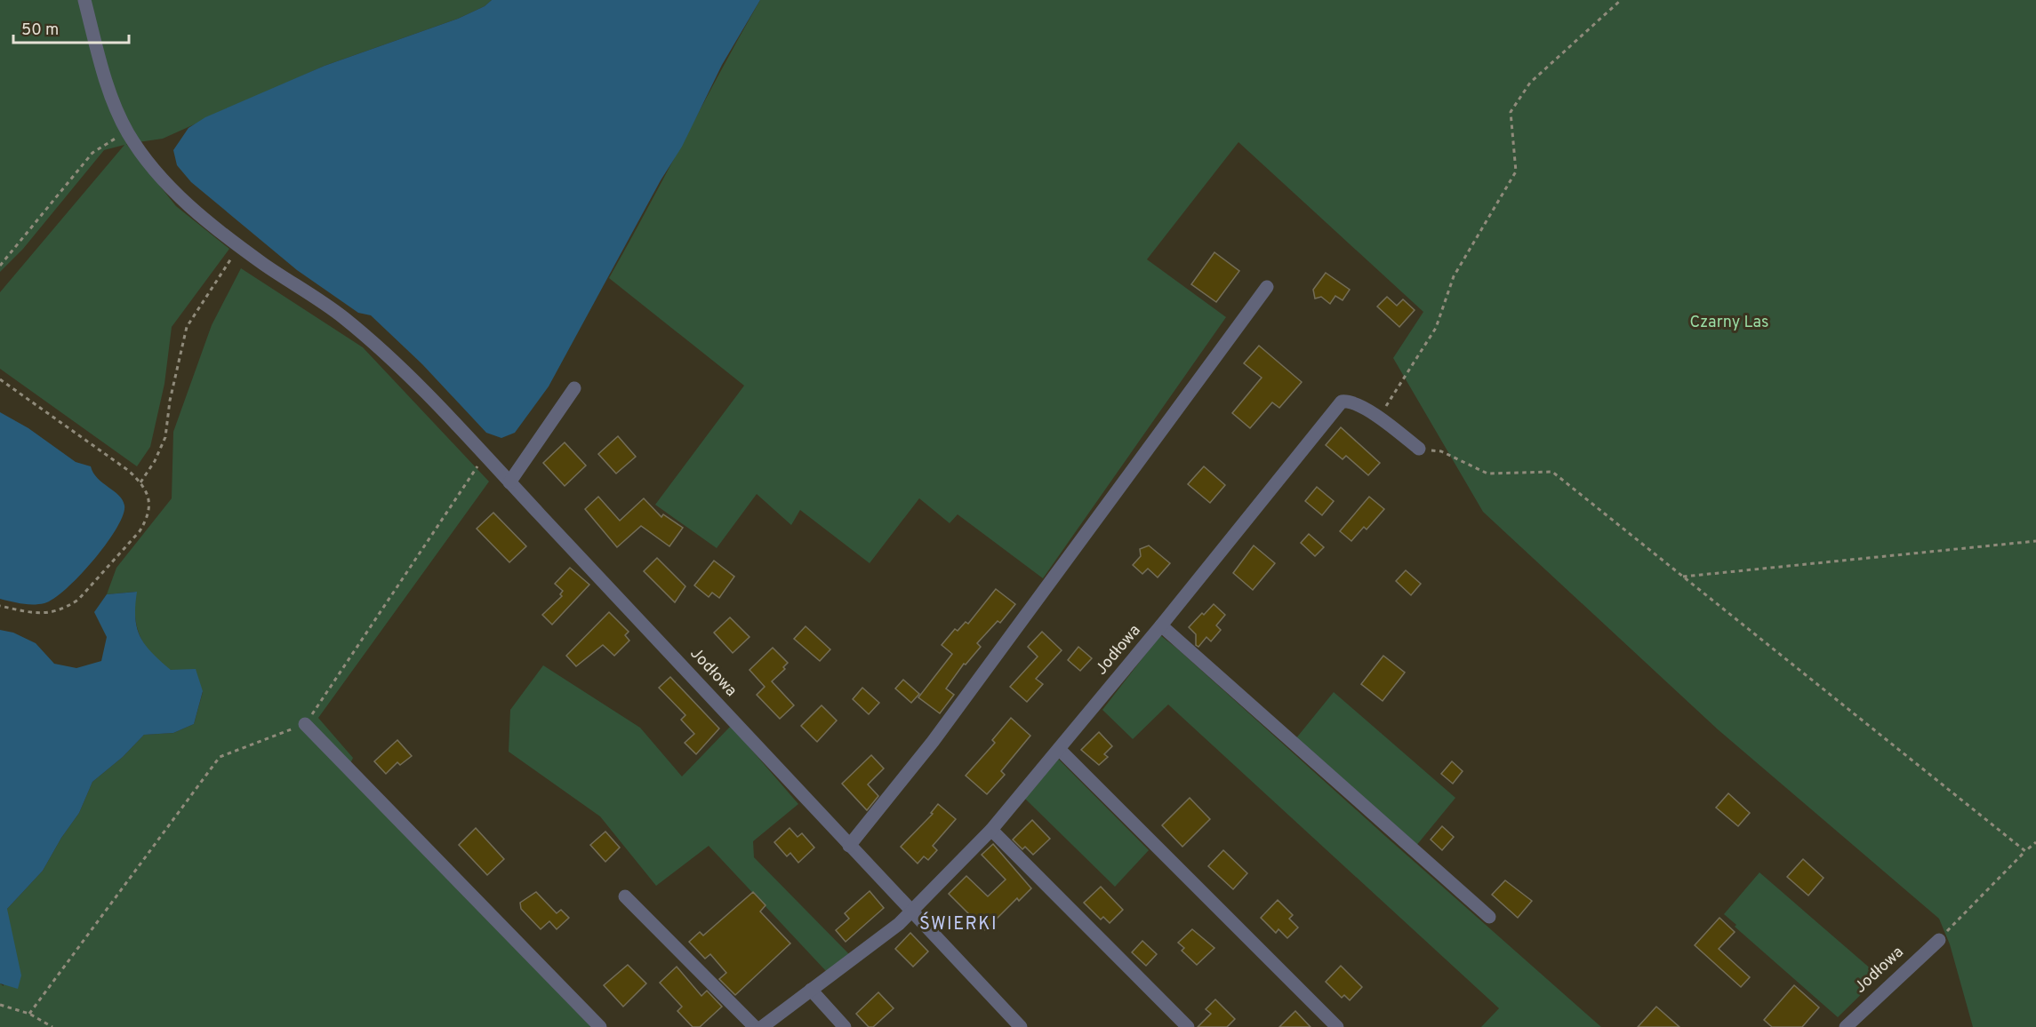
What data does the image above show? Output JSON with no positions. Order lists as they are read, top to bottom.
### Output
{
  "streets": {
    "street": ["Jodłowa"]
  },
  "districts": ["ŚWIERKI"],
  "parks": ["Czarny Las"],
  "scale_bar": "50 m"
}
